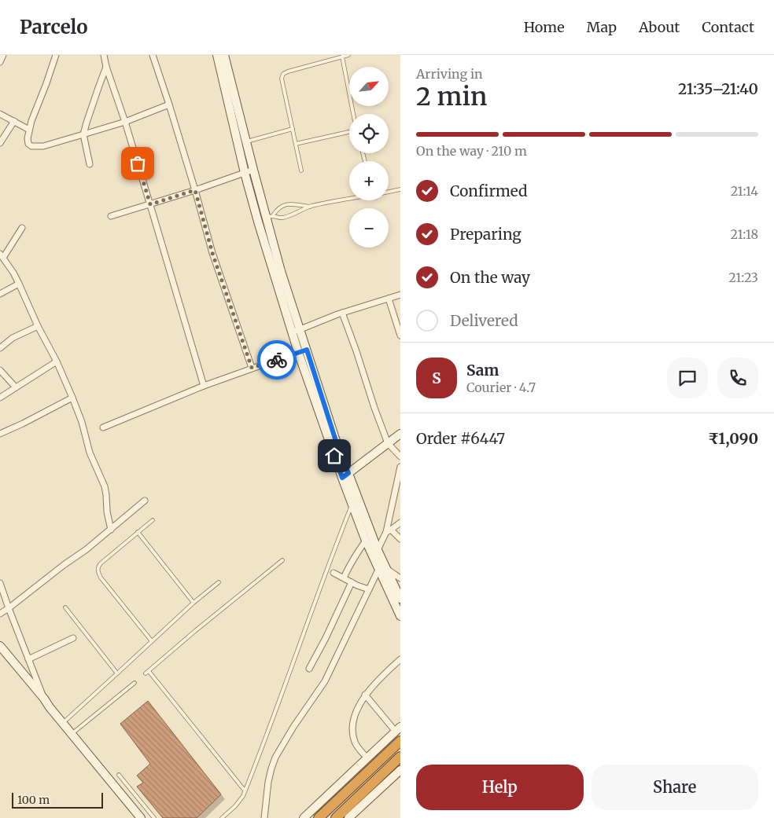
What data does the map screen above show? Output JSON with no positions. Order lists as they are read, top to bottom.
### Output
{
  "scale_bar": "100 m",
  "north": "top right",
  "page": {
    "header": "Parcelo",
    "nav": [
      "Home",
      "Map",
      "About",
      "Contact"
    ],
    "heading": ["2 min", "Arriving in", "21:35–21:40"],
    "panel": [
      "Sam",
      "Courier · 4.7",
      "Order #6447",
      "₹1,090"
    ],
    "map_buttons": ["+", "−"],
    "bar": "On the way · 210 m",
    "list": [
      ["Confirmed", "21:14"],
      ["Preparing", "21:18"],
      ["On the way", "21:23"],
      "Delivered"
    ],
    "round": "S",
    "buttons": ["Help", "Share"],
    "scale": "100 m"
  }
}
